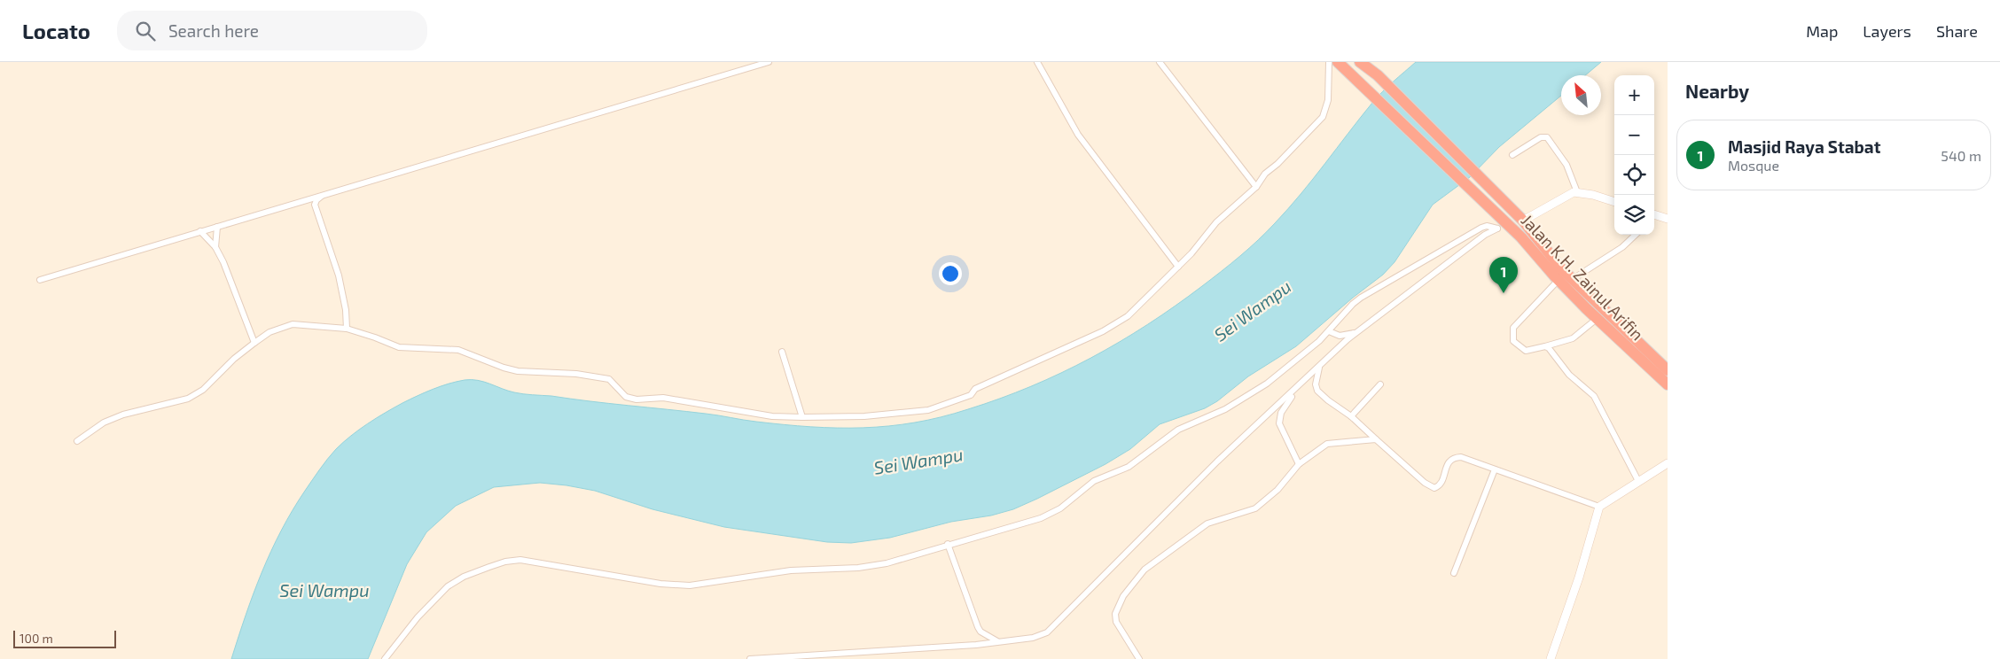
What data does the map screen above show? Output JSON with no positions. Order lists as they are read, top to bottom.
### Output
{
  "streets": {
    "highway": ["Jalan K.H. Zainul Arifin"]
  },
  "water": ["Sei Wampu"],
  "scale_bar": "100 m",
  "north": "top left",
  "page": {
    "header": "Locato",
    "search": "Search here",
    "nav": ["Map", "Layers", "Share"],
    "heading": "Nearby",
    "map_buttons": ["+", "−"],
    "list": [
      {
        "mark": "1",
        "name": "Masjid Raya Stabat",
        "note": "Mosque",
        "value": "540 m"
      }
    ],
    "pins": "1",
    "scale": "100 m"
  }
}
